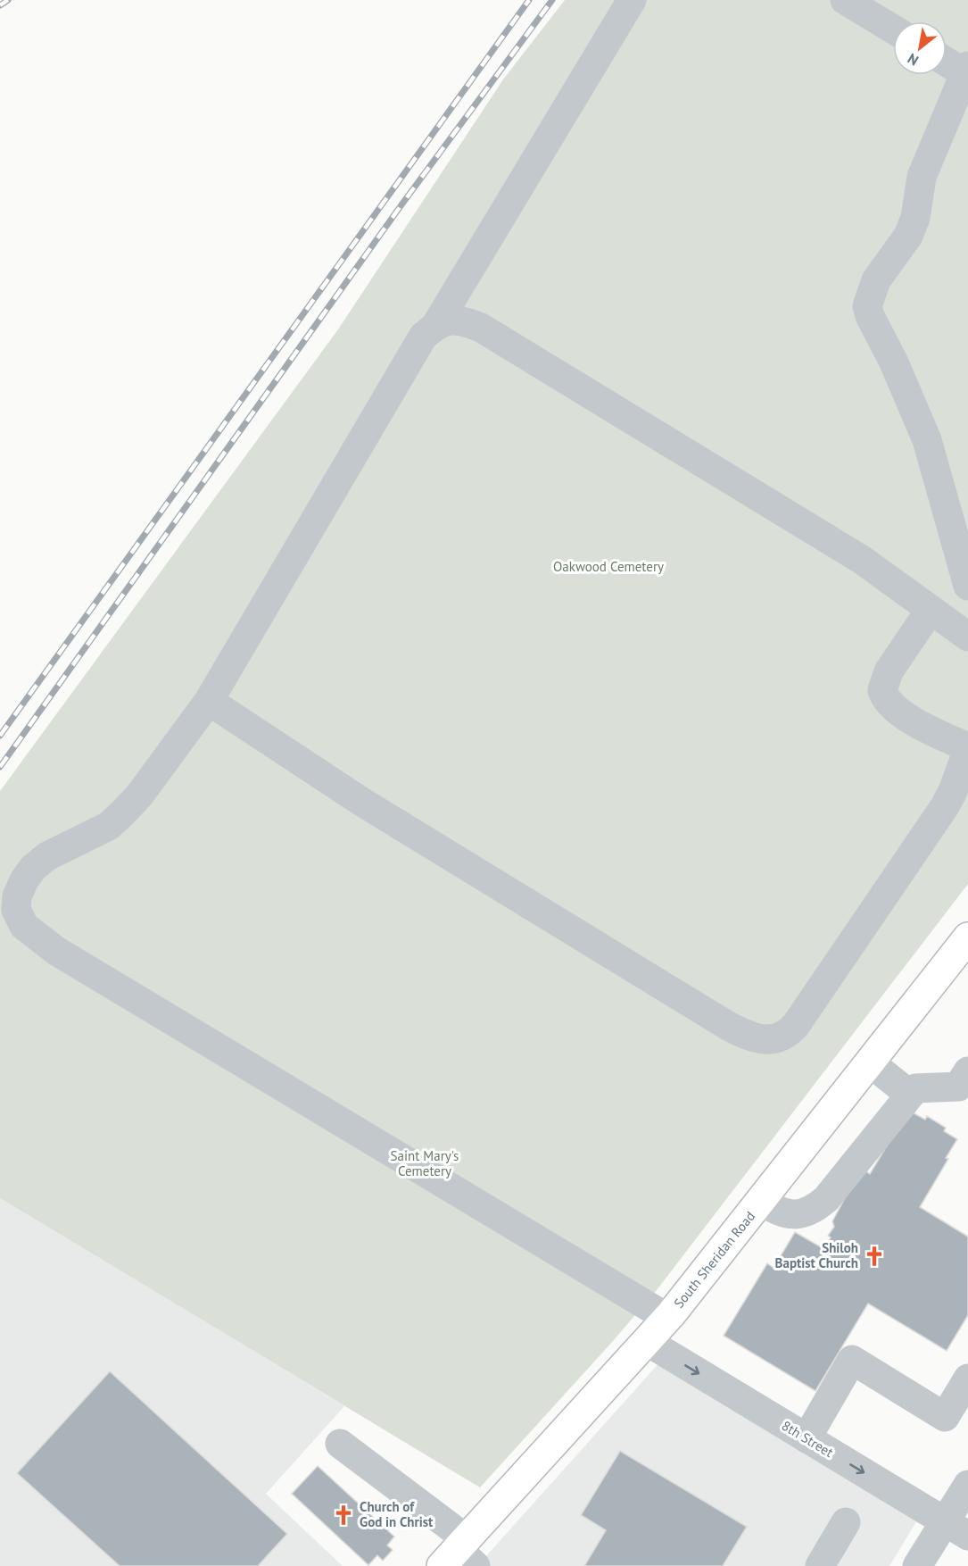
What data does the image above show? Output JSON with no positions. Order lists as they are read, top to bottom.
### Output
{
  "streets": {
    "highway": ["South Sheridan Road"],
    "street": ["8th Street"]
  },
  "crossings": [
    ["South Sheridan Road", "8th Street"]
  ],
  "one_way": ["8th Street"],
  "parks": ["Oakwood Cemetery", "Saint Mary's Cemetery"],
  "places": {
    "church": ["Shiloh Baptist Church", "Church of God in Christ"]
  },
  "north": "bottom left"
}
